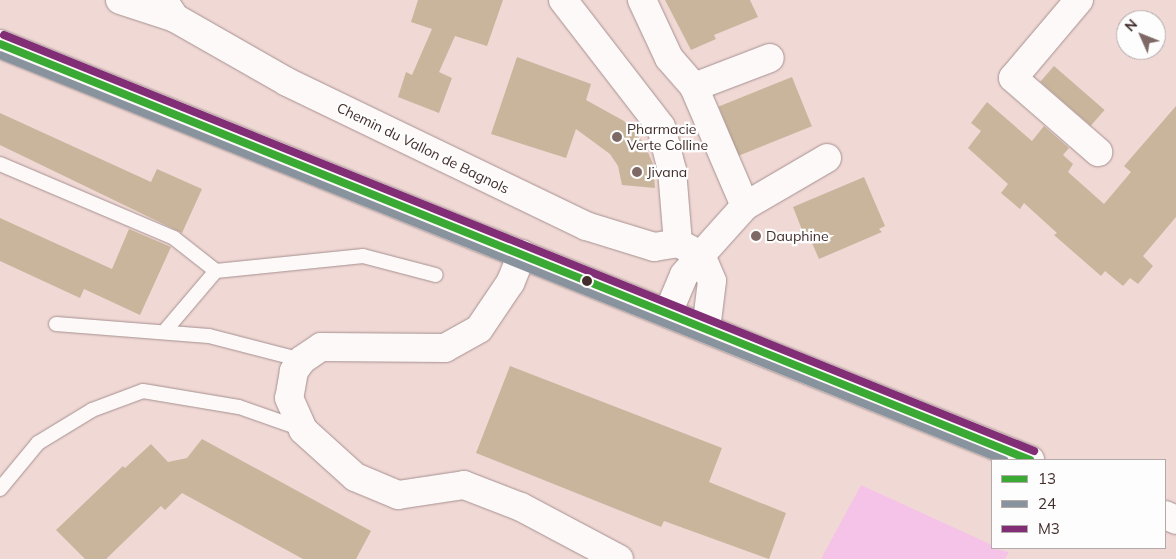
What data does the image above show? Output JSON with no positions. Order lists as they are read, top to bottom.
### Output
{
  "streets": {
    "street": ["Chemin du Vallon de Bagnols"]
  },
  "places": ["Pharmacie Verte Colline", "Jivana", "Dauphine"],
  "lines": ["transit line M3", "transit line 13", "transit line 24"],
  "legend": ["13", "24", "M3"],
  "north": "top left"
}
